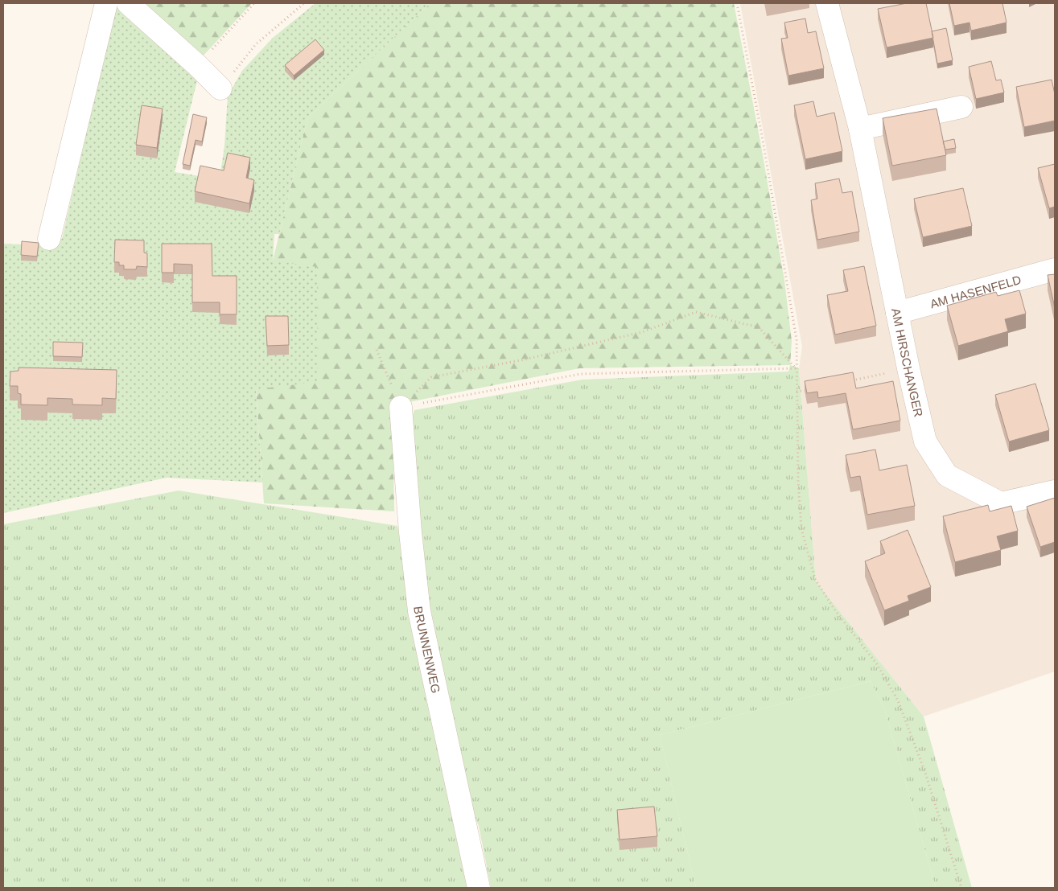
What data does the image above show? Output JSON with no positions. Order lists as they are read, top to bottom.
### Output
{
  "streets": {
    "street": ["AM HASENFELD", "AM HIRSCHANGER", "BRUNNENWEG"]
  },
  "crossings": [
    ["AM HASENFELD", "AM HIRSCHANGER"]
  ]
}
